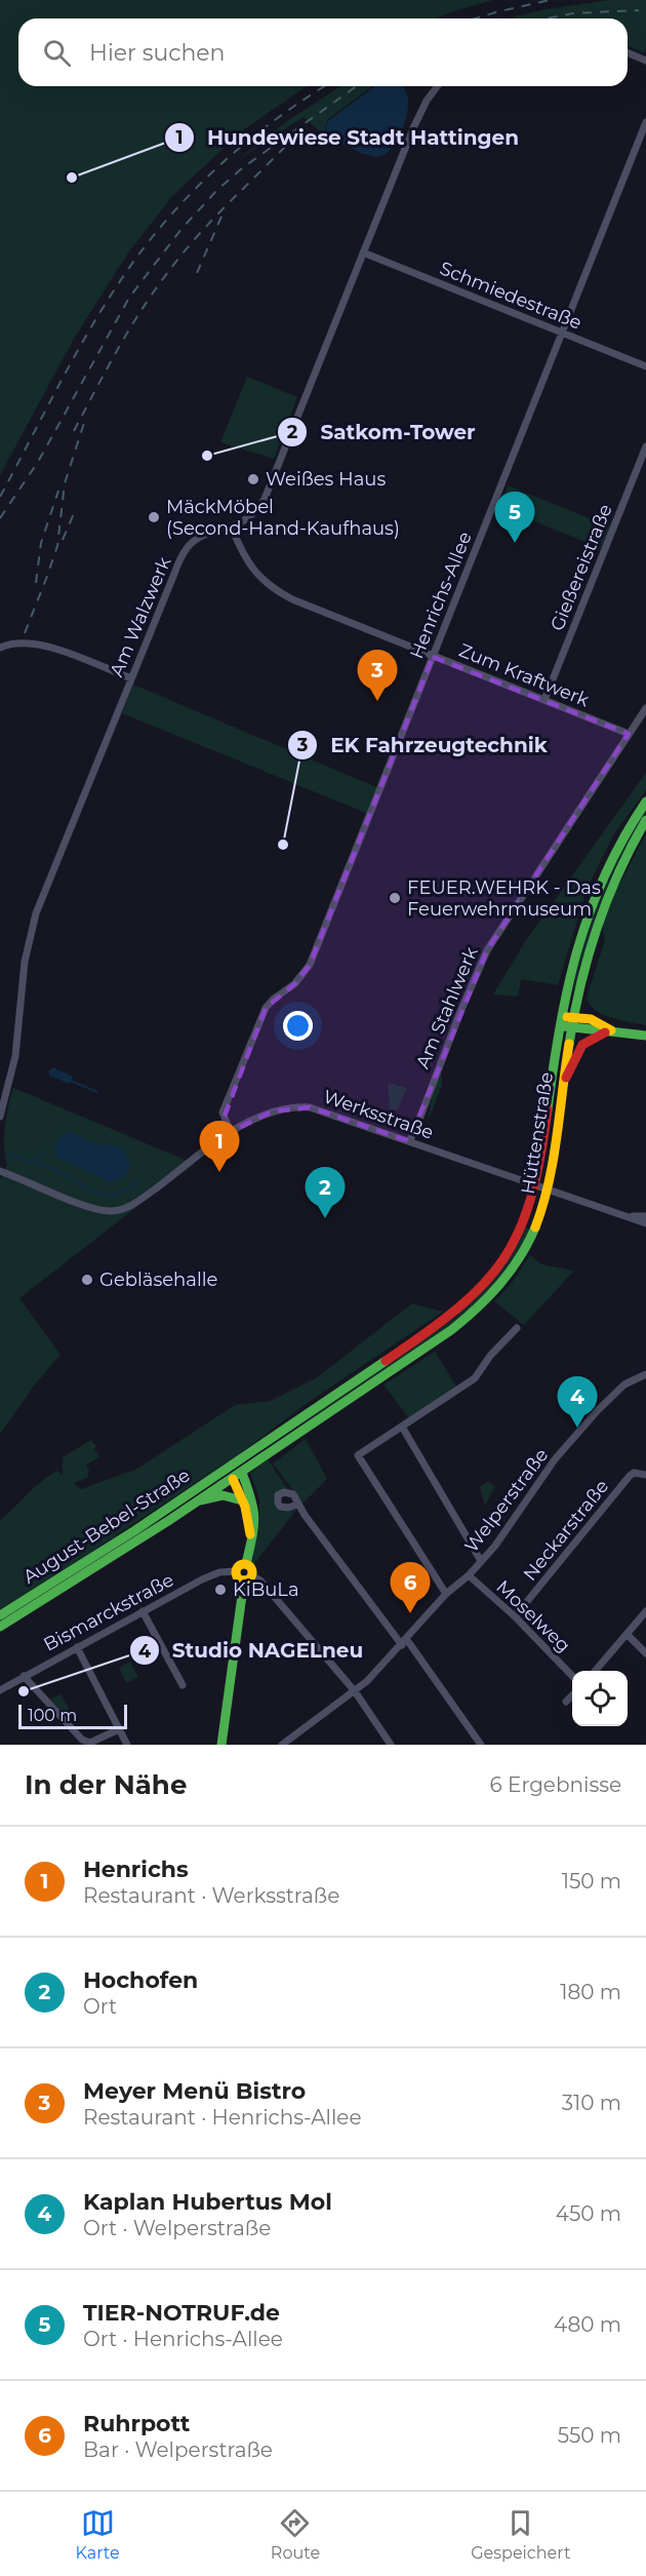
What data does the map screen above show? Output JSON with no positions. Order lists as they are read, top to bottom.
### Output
{
  "streets": {
    "main road": ["Hüttenstraße", "August-Bebel-Straße"],
    "street": [
      "Schmiedestraße",
      "Gießereistraße",
      "Henrichs-Allee",
      "Am Walzwerk",
      "Zum Kraftwerk",
      "Am Stahlwerk",
      "Werksstraße",
      "Welperstraße",
      "Neckarstraße",
      "Bismarckstraße",
      "Moselweg"
    ]
  },
  "crossings": [
    ["Schmiedestraße", "Henrichs-Allee"],
    ["Schmiedestraße", "Am Walzwerk"],
    ["Gießereistraße", "Zum Kraftwerk"],
    ["Henrichs-Allee", "Zum Kraftwerk"],
    ["Henrichs-Allee", "Werksstraße"],
    ["Am Walzwerk", "Zum Kraftwerk"],
    ["Zum Kraftwerk", "Am Stahlwerk"],
    ["Am Stahlwerk", "Werksstraße"],
    ["Hüttenstraße", "August-Bebel-Straße"],
    ["Welperstraße", "Moselweg"],
    ["Neckarstraße", "Moselweg"]
  ],
  "places": [
    "Hundewiese Stadt Hattingen",
    "Satkom-Tower",
    "Weißes Haus",
    "MäckMöbel (Second-Hand-Kaufhaus)",
    "EK Fahrzeugtechnik",
    "FEUER.WEHRK - Das Feuerwehrmuseum",
    "Gebläsehalle",
    "KiBuLa",
    "Studio NAGELneu"
  ],
  "scale_bar": "100 m",
  "page": {
    "search": "Hier suchen",
    "pins": [
      "5",
      "3",
      "1",
      "2",
      "4",
      "6"
    ],
    "scale": "100 m",
    "heading": ["In der Nähe", "6 Ergebnisse"],
    "list": [
      {
        "mark": "1",
        "name": "Henrichs",
        "note": "Restaurant · Werksstraße",
        "value": "150 m"
      },
      {
        "mark": "2",
        "name": "Hochofen",
        "note": "Ort",
        "value": "180 m"
      },
      {
        "mark": "3",
        "name": "Meyer Menü Bistro",
        "note": "Restaurant · Henrichs-Allee",
        "value": "310 m"
      },
      {
        "mark": "4",
        "name": "Kaplan Hubertus Mol",
        "note": "Ort · Welperstraße",
        "value": "450 m"
      },
      {
        "mark": "5",
        "name": "TIER-NOTRUF.de",
        "note": "Ort · Henrichs-Allee",
        "value": "480 m"
      },
      {
        "mark": "6",
        "name": "Ruhrpott",
        "note": "Bar · Welperstraße",
        "value": "550 m"
      }
    ],
    "nav": ["Karte", "Route", "Gespeichert"]
  }
}
